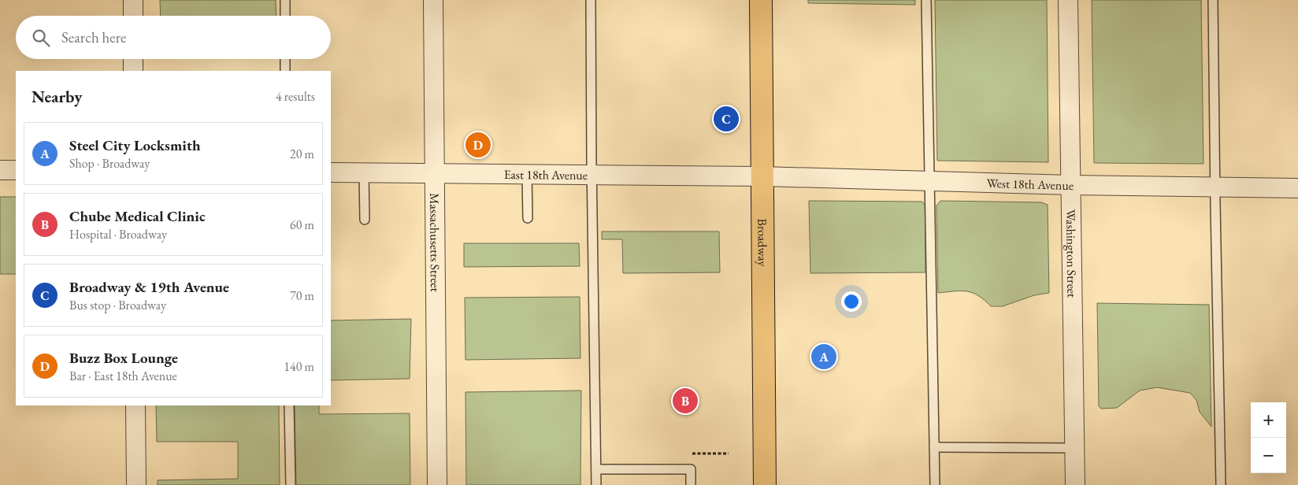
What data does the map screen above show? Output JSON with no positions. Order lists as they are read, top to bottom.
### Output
{
  "streets": {
    "main road": ["Broadway"],
    "street": [
      "East 18th Avenue",
      "West 18th Avenue",
      "Massachusetts Street",
      "Washington Street"
    ]
  },
  "crossings": [
    ["East 18th Avenue", "West 18th Avenue"],
    ["East 18th Avenue", "Massachusetts Street"],
    ["East 18th Avenue", "Broadway"],
    ["West 18th Avenue", "Broadway"],
    ["West 18th Avenue", "Washington Street"]
  ],
  "page": {
    "search": "Search here",
    "heading": ["Nearby", "4 results"],
    "pins": [
      "C",
      "D",
      "A",
      "B"
    ],
    "list": [
      {
        "mark": "A",
        "name": "Steel City Locksmith",
        "note": "Shop · Broadway",
        "value": "20 m"
      },
      {
        "mark": "B",
        "name": "Chube Medical Clinic",
        "note": "Hospital · Broadway",
        "value": "60 m"
      },
      {
        "mark": "C",
        "name": "Broadway & 19th Avenue",
        "note": "Bus stop · Broadway",
        "value": "70 m"
      },
      {
        "mark": "D",
        "name": "Buzz Box Lounge",
        "note": "Bar · East 18th Avenue",
        "value": "140 m"
      }
    ],
    "map_buttons": ["+", "−"]
  }
}
